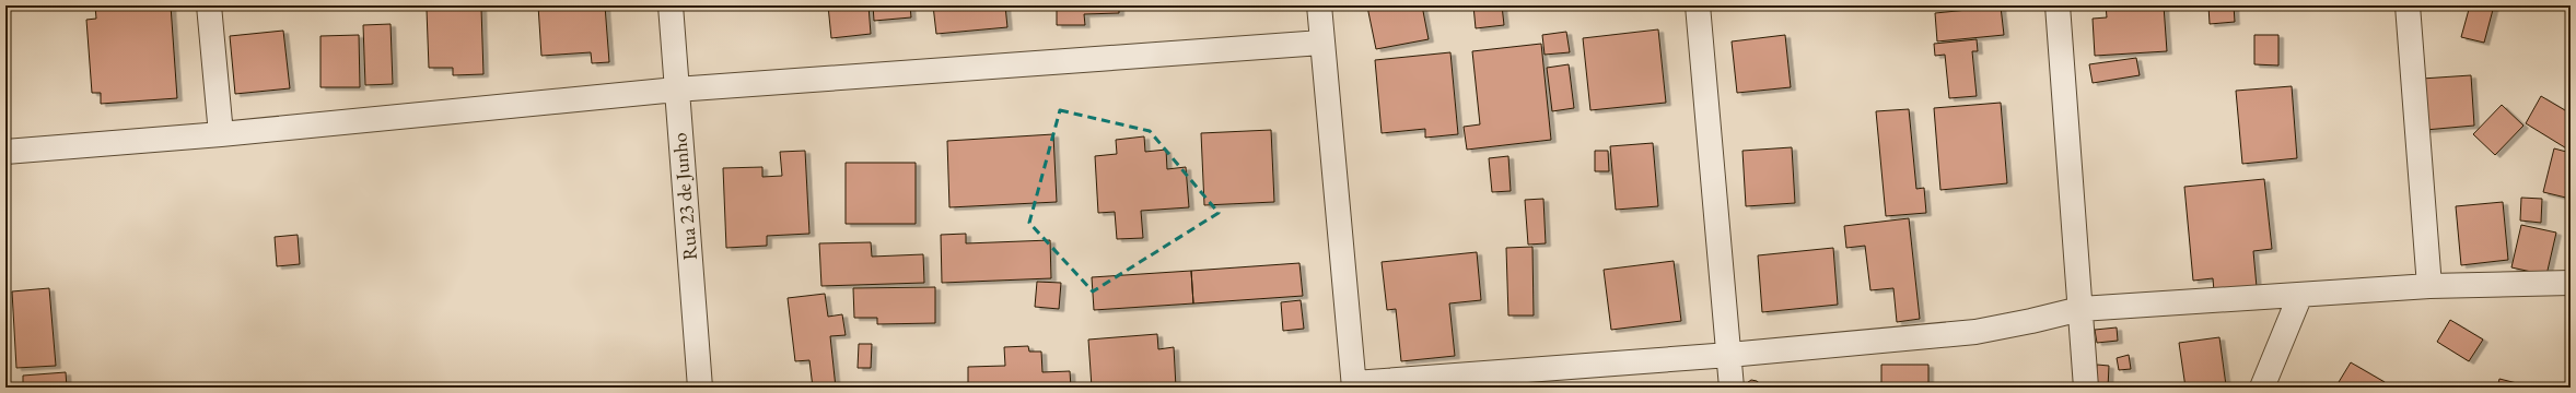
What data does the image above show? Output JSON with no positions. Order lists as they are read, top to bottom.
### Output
{
  "streets": {
    "street": ["Rua 23 de Junho"]
  }
}
